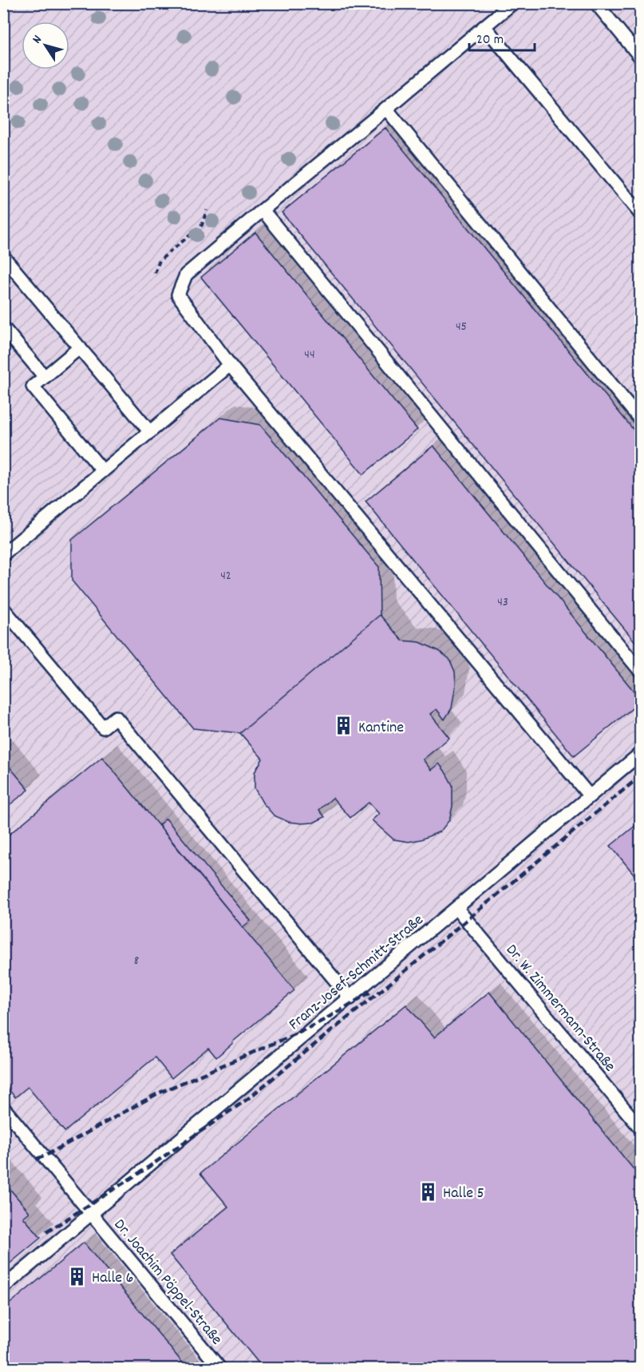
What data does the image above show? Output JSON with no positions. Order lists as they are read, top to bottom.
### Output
{
  "streets": {
    "lane": ["Franz-Josef-Schmitt-Straße", "Dr. W. Zimmermann-Straße", "Dr. Joachim Pöppel-Straße"]
  },
  "crossings": [
    ["Franz-Josef-Schmitt-Straße", "Dr. W. Zimmermann-Straße"],
    ["Franz-Josef-Schmitt-Straße", "Dr. Joachim Pöppel-Straße"]
  ],
  "places": {
    "building": ["Kantine", "Halle 5", "Halle 6"]
  },
  "house_numbers": [
    "45",
    "44",
    "42",
    "43",
    "8"
  ],
  "scale_bar": "20 m",
  "north": "top left"
}
